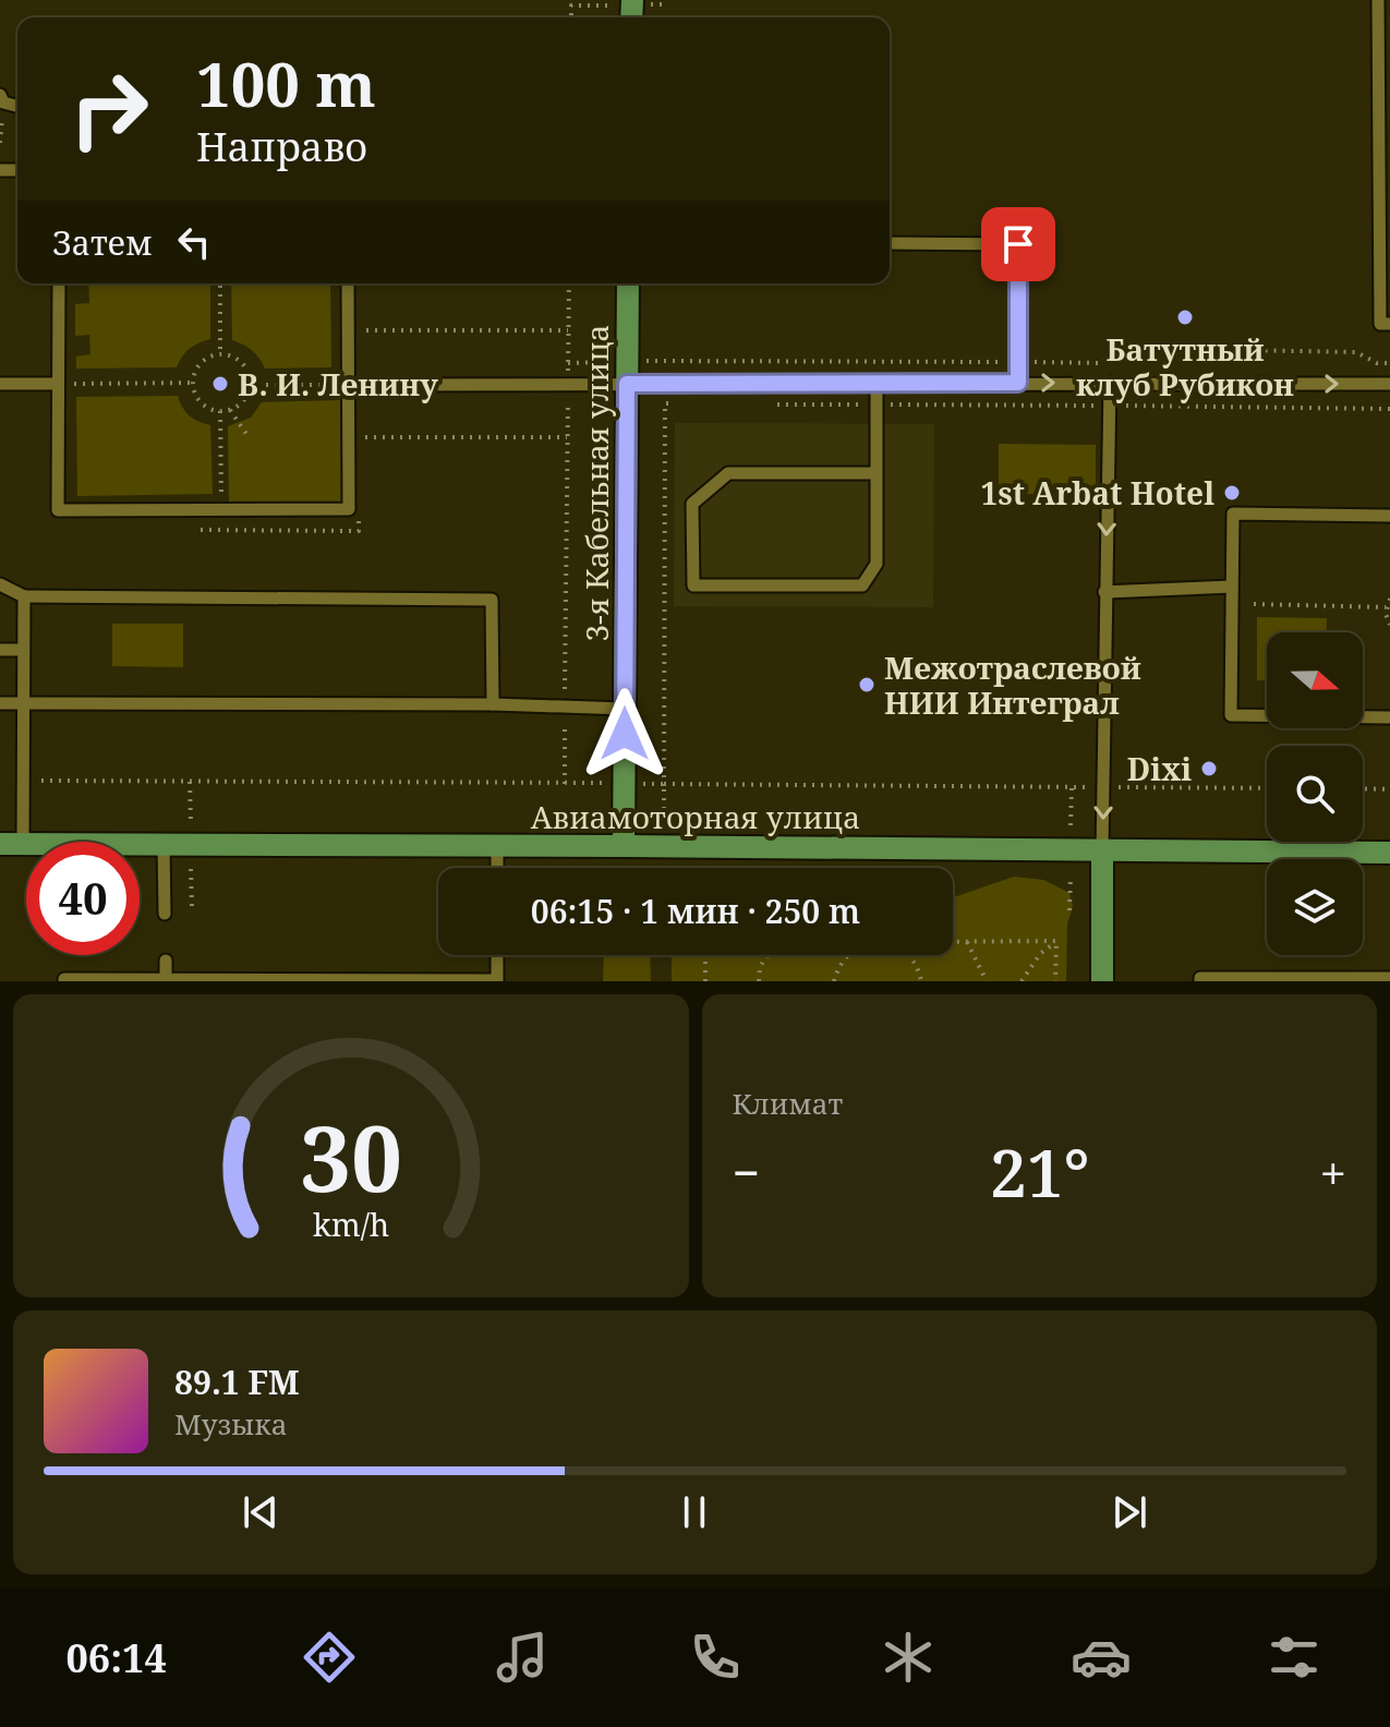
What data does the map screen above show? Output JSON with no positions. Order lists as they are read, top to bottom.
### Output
{
  "streets": {
    "street": ["3-я Кабельная улица", "Авиамоторная улица"]
  },
  "crossings": [
    ["3-я Кабельная улица", "Авиамоторная улица"]
  ],
  "places": [
    "Батутный клуб Рубикон",
    "В. И. Ленину",
    "1st Arbat Hotel",
    "Межотраслевой НИИ Интеграл",
    "Dixi"
  ],
  "north": "right",
  "page": {
    "turn": ["100 m", "Направо"],
    "then": "Затем",
    "limit": "40",
    "trip": "06:15 · 1 мин · 250 m",
    "tile": "Климат",
    "heat": ["−", "21°", "+"],
    "song": ["89.1 FM", "Музыка"],
    "tabs": "06:14",
    "gauge": ["30", "km/h"]
  }
}
